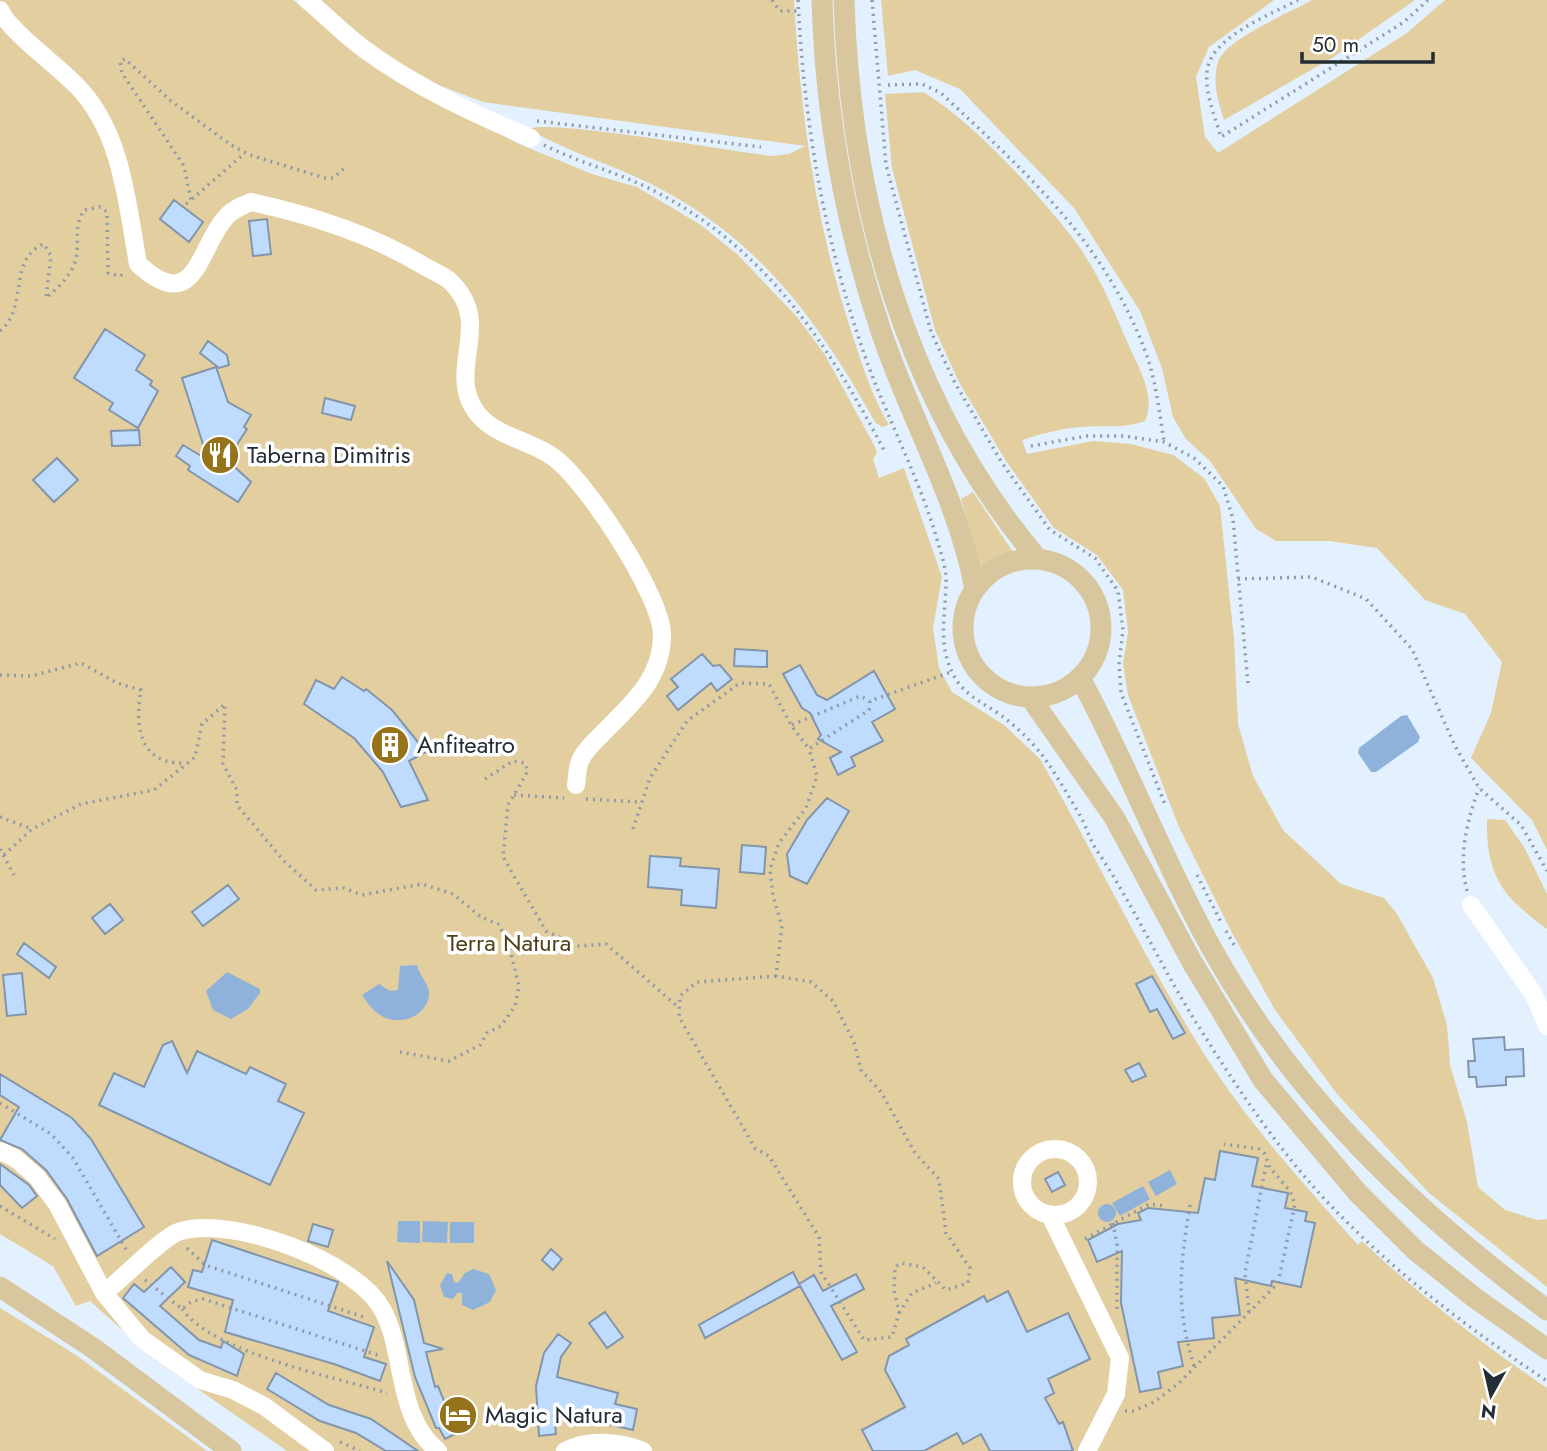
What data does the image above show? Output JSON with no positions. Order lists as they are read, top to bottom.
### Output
{
  "parks": ["Terra Natura"],
  "places": {
    "restaurant": ["Taberna Dimitris"],
    "building": ["Anfiteatro"],
    "hotel": ["Magic Natura"]
  },
  "scale_bar": "50 m",
  "north": "bottom"
}
